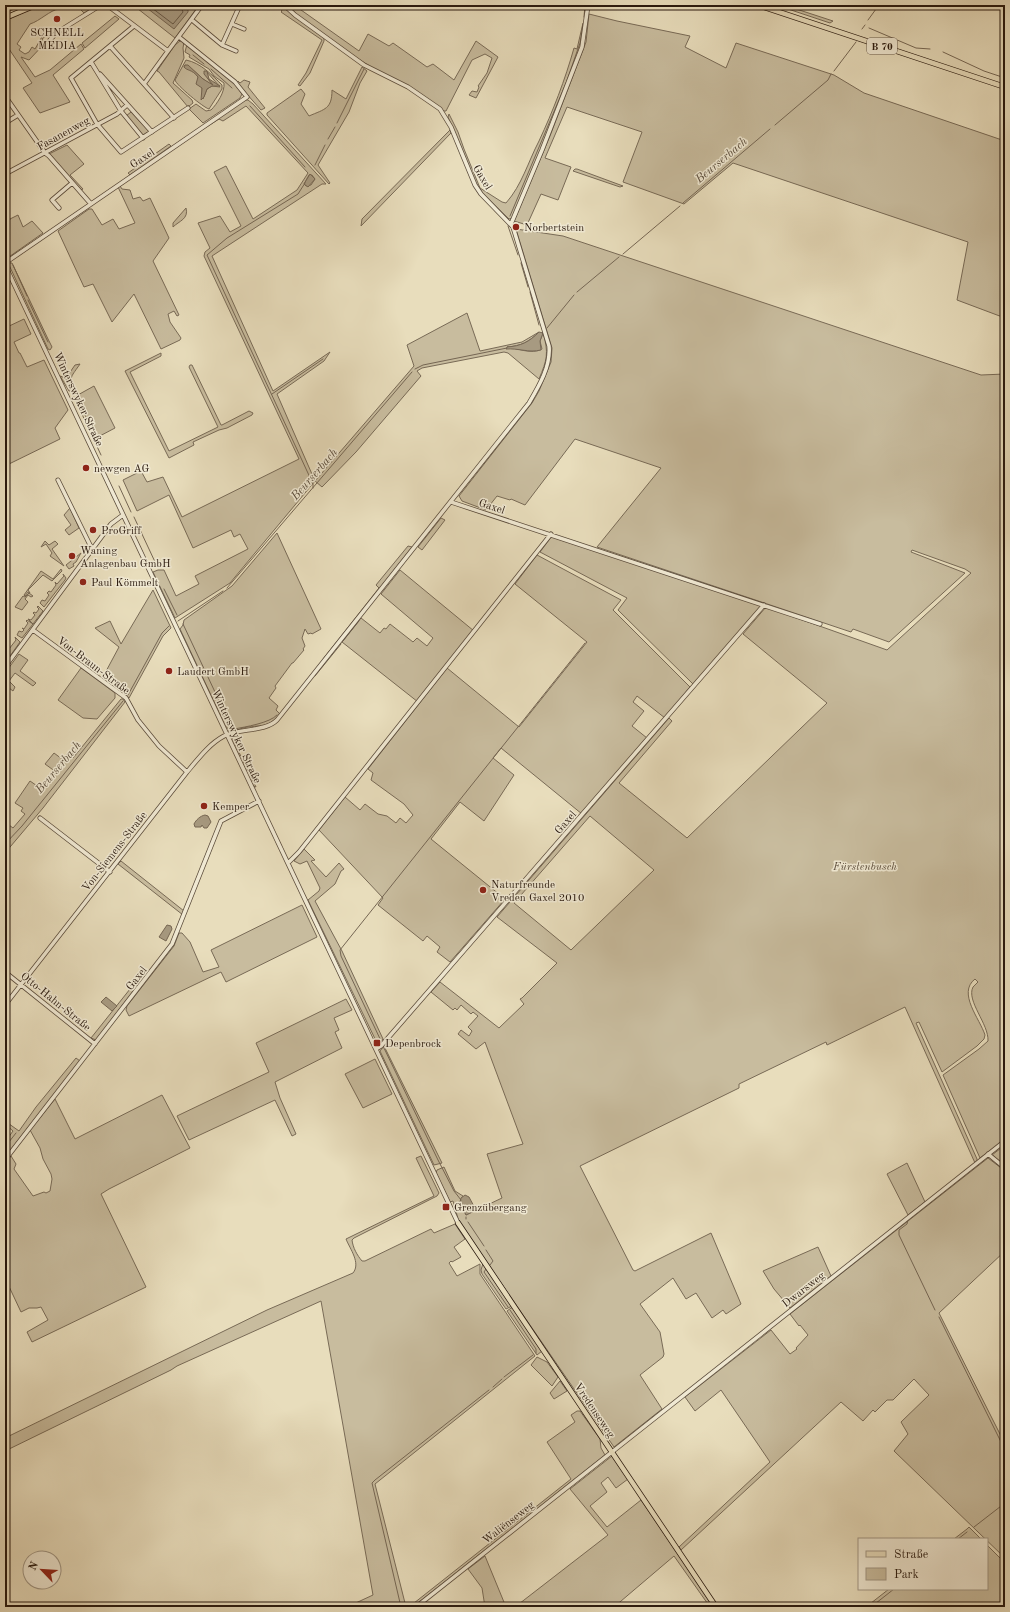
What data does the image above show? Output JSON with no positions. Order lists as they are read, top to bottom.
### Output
{
  "streets": {
    "main road": ["B 70", "Vredenseweg"],
    "street": [
      "Fasanenweg",
      "Gaxel",
      "Winterswyker Straße",
      "Von-Braun-Straße",
      "Von-Siemens-Straße",
      "Otto-Hahn-Straße",
      "Dwarsweg",
      "Waliënseweg"
    ]
  },
  "crossings": [
    ["Gaxel", "Winterswyker Straße"],
    ["Gaxel", "Von-Siemens-Straße"],
    ["Gaxel", "Otto-Hahn-Straße"],
    ["Winterswyker Straße", "Von-Siemens-Straße"],
    ["Winterswyker Straße", "Vredenseweg"],
    ["Von-Braun-Straße", "Von-Siemens-Straße"],
    ["Von-Siemens-Straße", "Otto-Hahn-Straße"],
    ["Dwarsweg", "Vredenseweg"],
    ["Dwarsweg", "Waliënseweg"],
    ["Vredenseweg", "Waliënseweg"]
  ],
  "water": ["Beurserbach"],
  "parks": ["Fürstenbusch"],
  "places": {
    "other": [
      "SCHNELL MEDIA",
      "Norbertstein",
      "newgen AG",
      "ProGriff",
      "Waning Anlagenbau GmbH",
      "Paul Kömmelt",
      "Laudert GmbH",
      "Kemper",
      "Naturfreunde Vreden Gaxel 2010"
    ],
    "transit": ["Depenbrock", "Grenzübergang"]
  },
  "legend": ["Straße", "Park"],
  "north": "top left"
}
